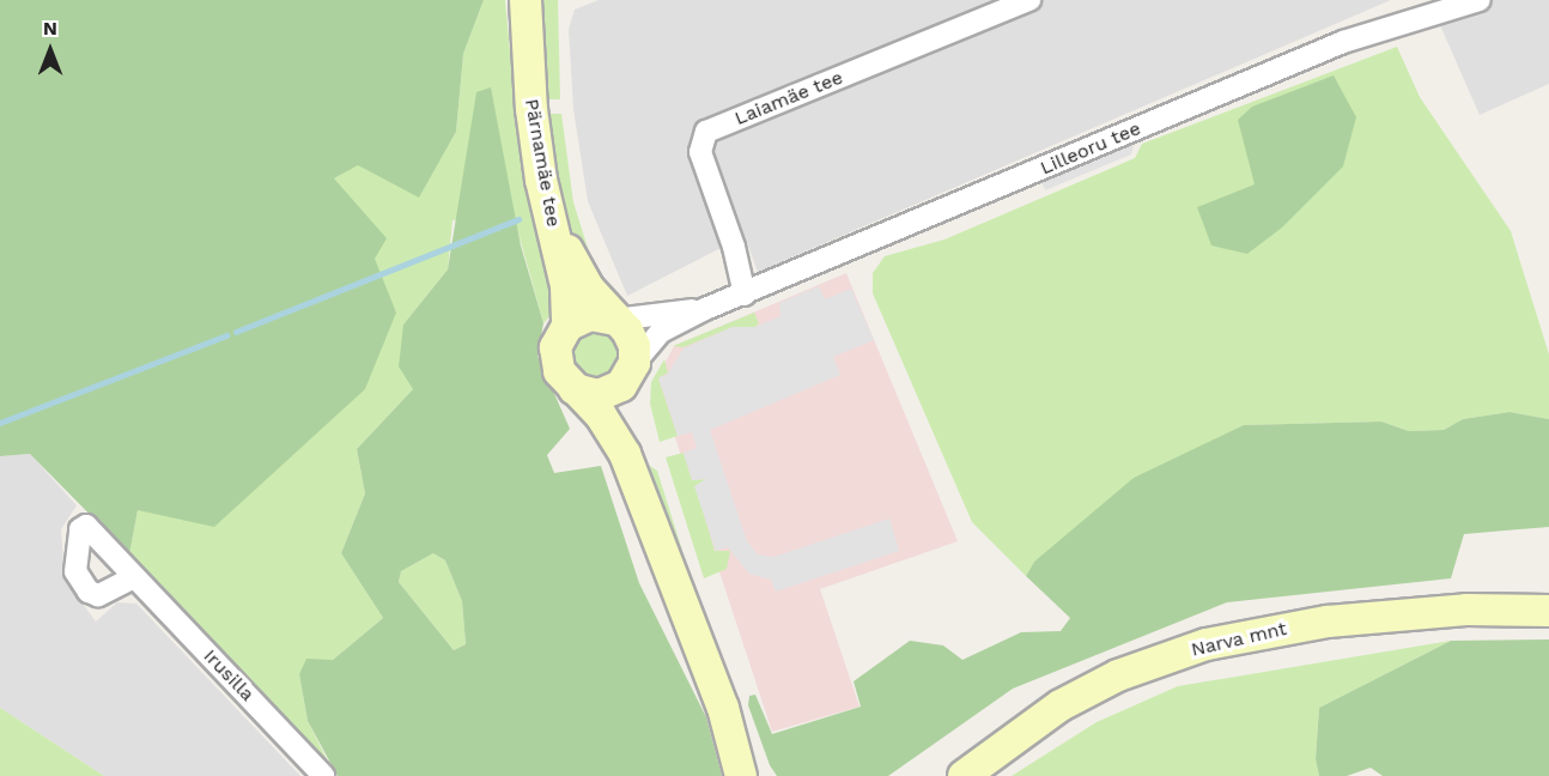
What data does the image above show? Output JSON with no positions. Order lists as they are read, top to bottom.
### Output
{
  "streets": {
    "main road": ["Pärnamäe tee", "Narva mnt"],
    "street": ["Laiamäe tee", "Lilleoru tee", "Irusilla"]
  },
  "crossings": [
    ["Laiamäe tee", "Lilleoru tee"],
    ["Lilleoru tee", "Pärnamäe tee"]
  ],
  "north": "top"
}
